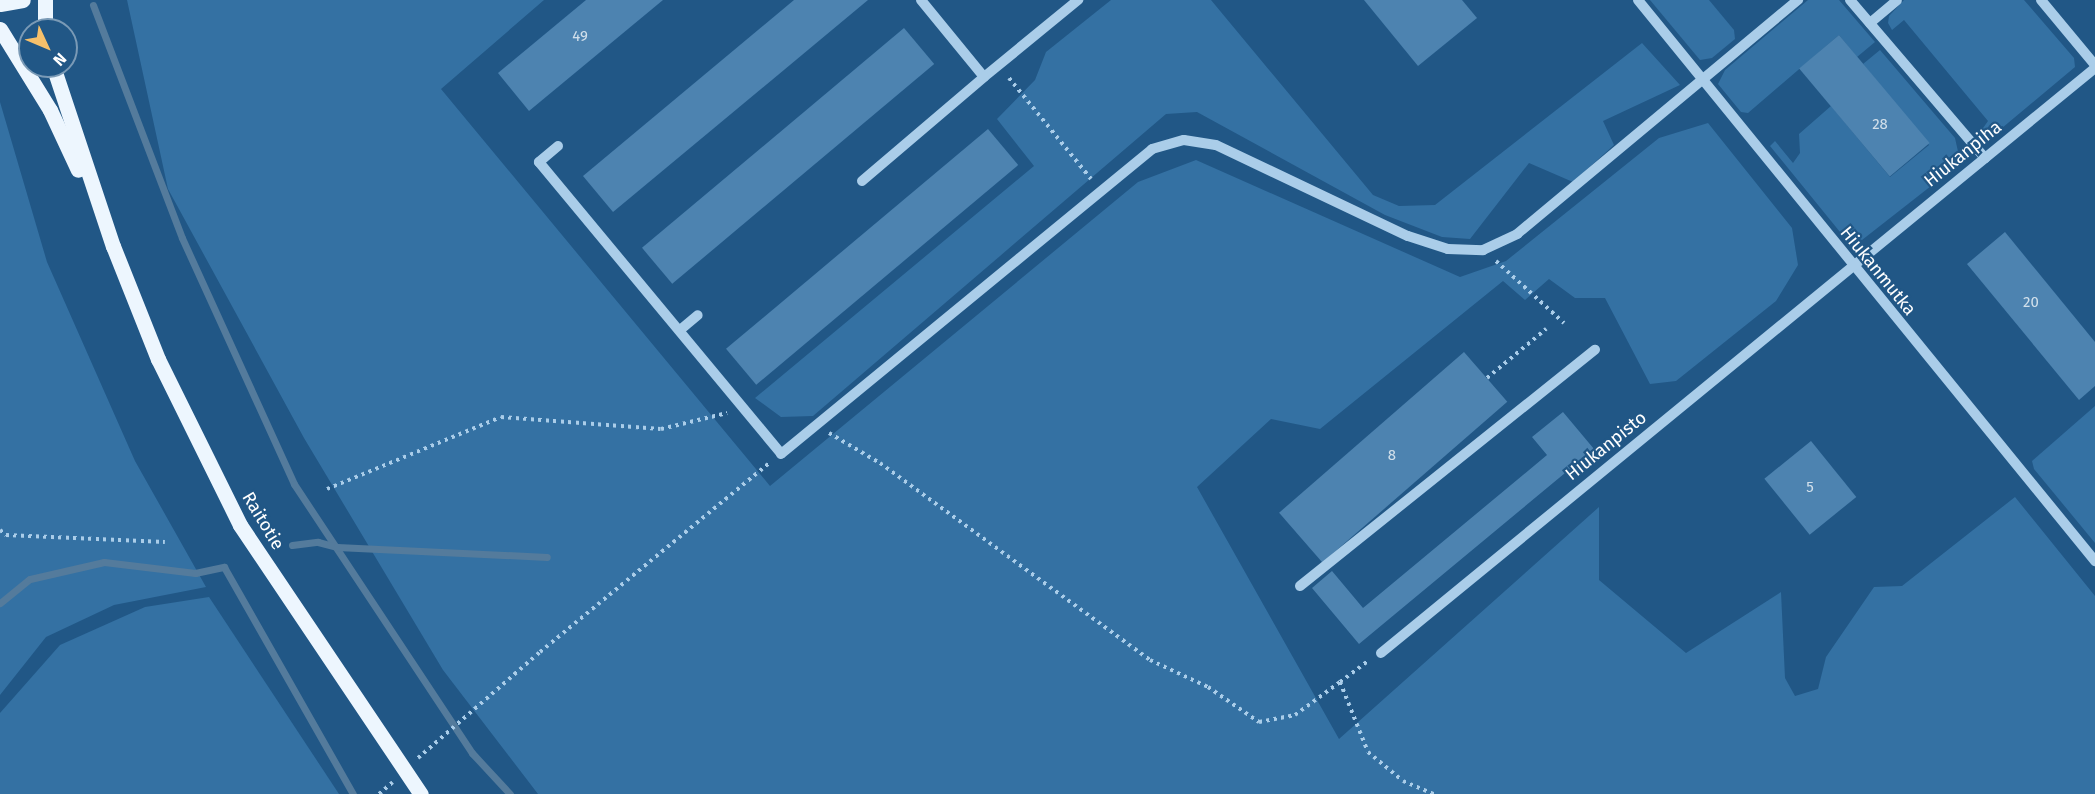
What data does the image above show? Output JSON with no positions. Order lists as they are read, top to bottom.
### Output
{
  "streets": {
    "main road": ["Raitotie"],
    "street": ["Hiukanpiha", "Hiukanmutka", "Hiukanpisto"]
  },
  "crossings": [
    ["Hiukanpiha", "Hiukanmutka"],
    ["Hiukanpiha", "Hiukanpisto"],
    ["Hiukanmutka", "Hiukanpisto"]
  ],
  "house_numbers": [
    "49",
    "28",
    "20",
    "8",
    "5"
  ],
  "north": "bottom right"
}
